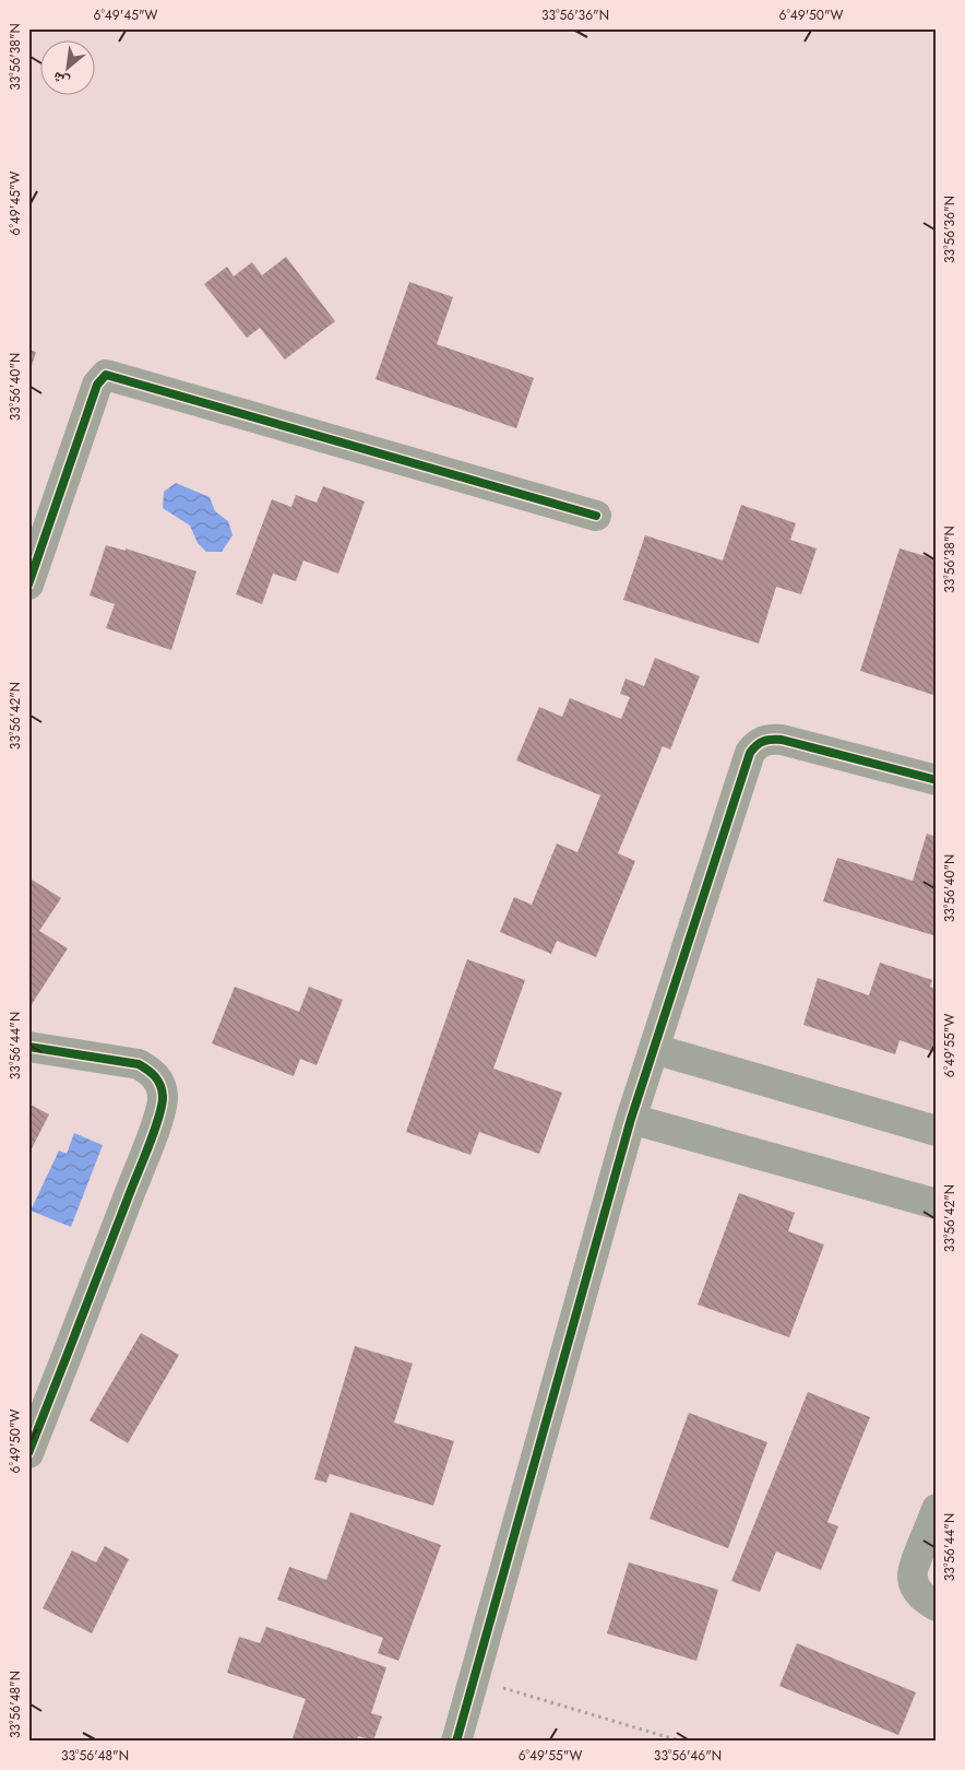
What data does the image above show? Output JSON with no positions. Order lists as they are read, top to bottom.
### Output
{
  "north": "bottom left",
  "coordinates": [
    "6°49'45\"W",
    "33°56'36\"N",
    "6°49'50\"W",
    "33°56'38\"N",
    "33°56'40\"N",
    "33°56'42\"N",
    "6°49'55\"W",
    "33°56'44\"N",
    "33°56'48\"N",
    "33°56'46\"N"
  ]
}
